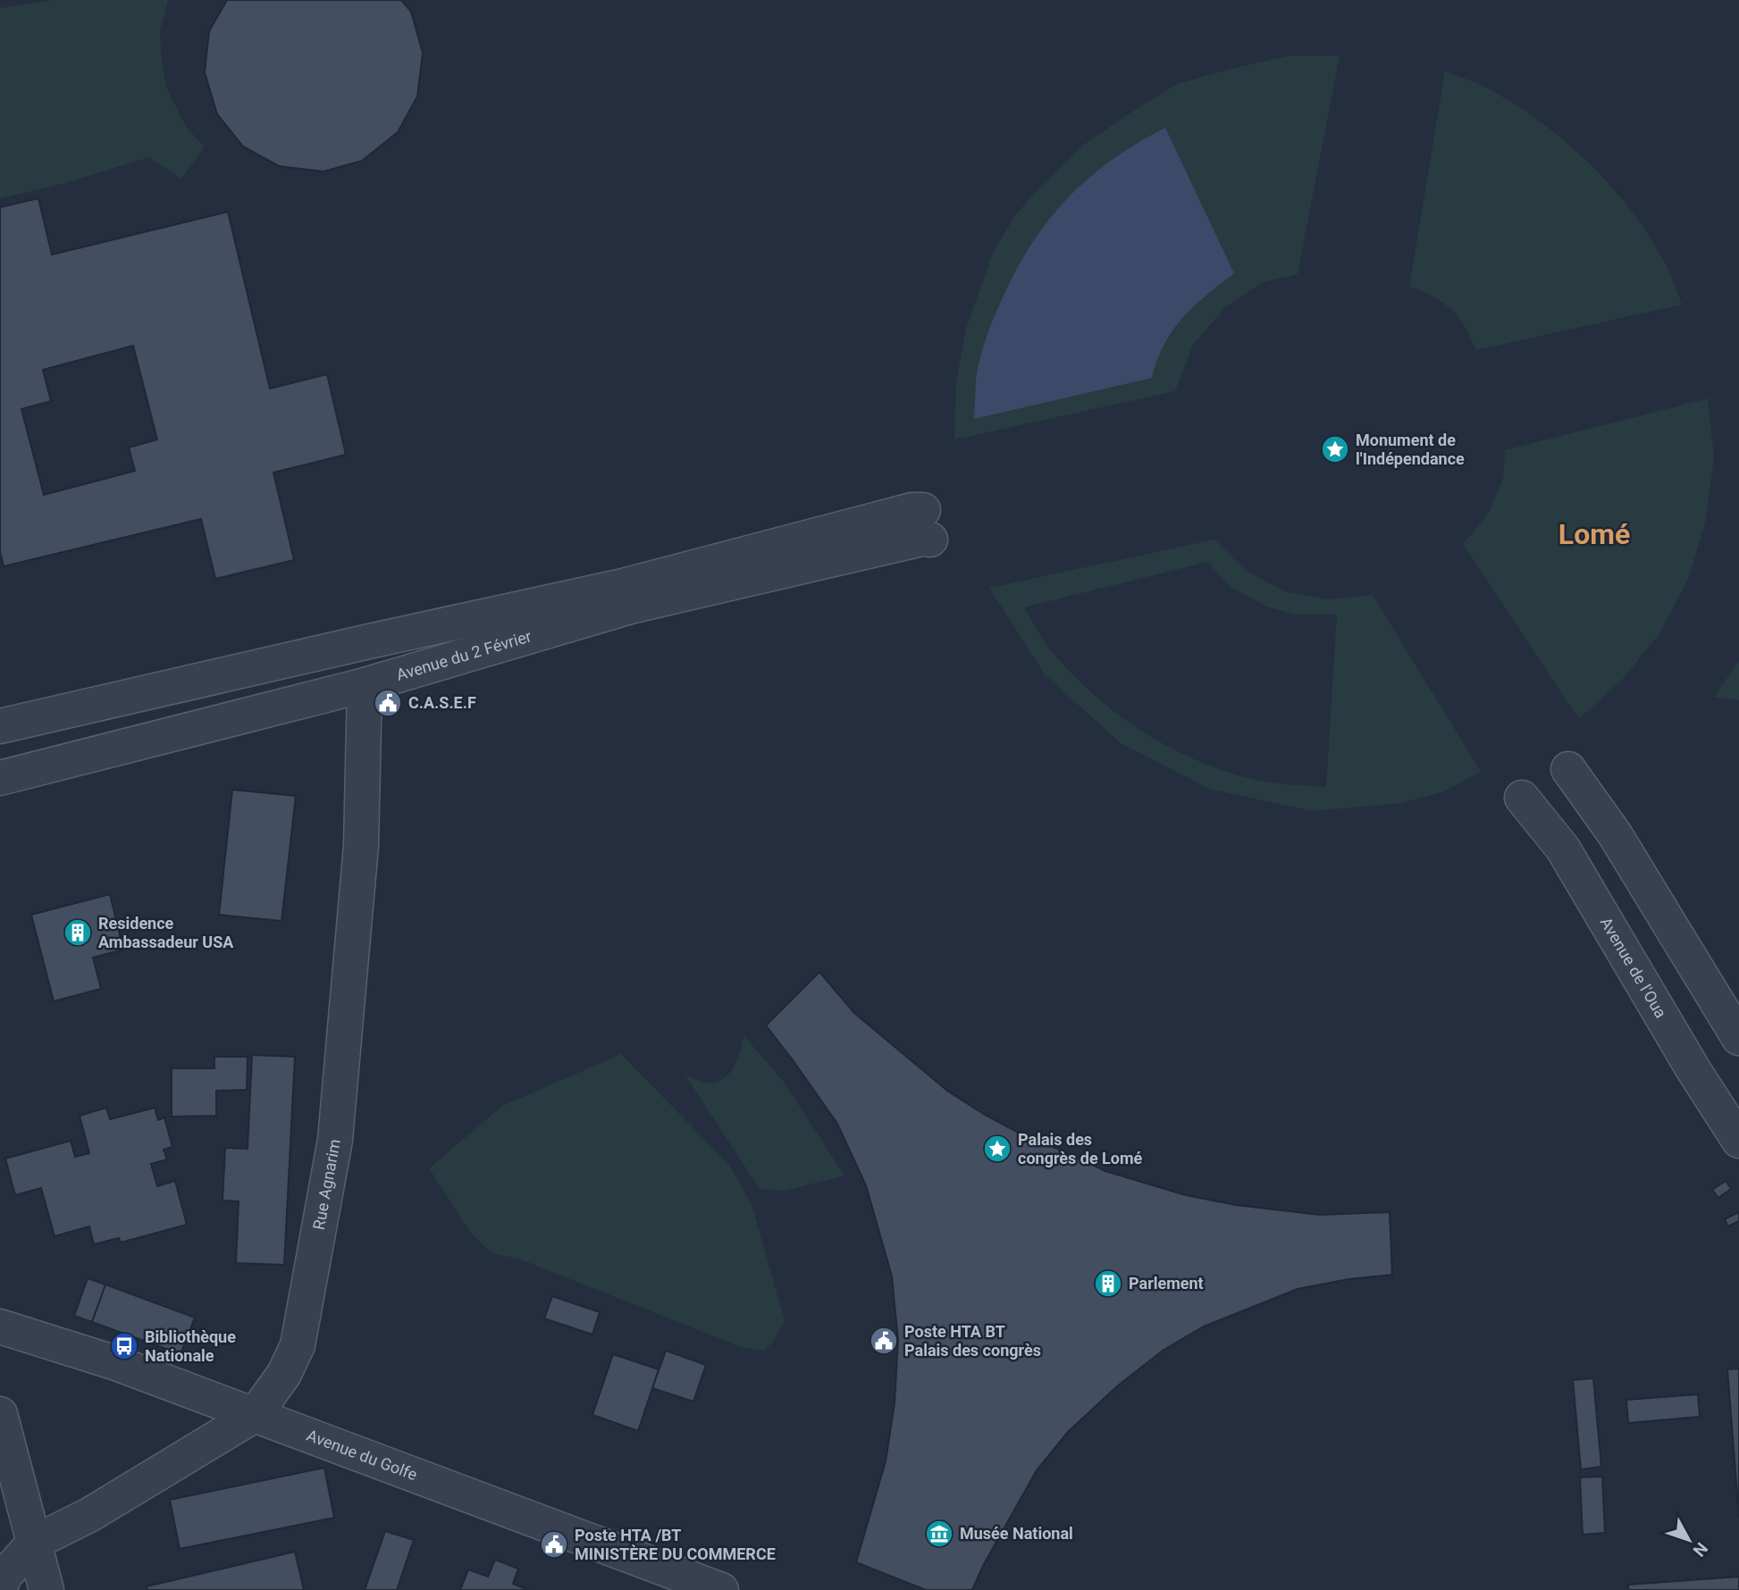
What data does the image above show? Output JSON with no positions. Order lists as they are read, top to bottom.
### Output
{
  "streets": {
    "street": [
      "Avenue du 2 Février",
      "Avenue de l'Oua",
      "Rue Agnarim",
      "Avenue du Golfe"
    ]
  },
  "crossings": [
    ["Avenue du 2 Février", "Rue Agnarim"],
    ["Rue Agnarim", "Avenue du Golfe"]
  ],
  "districts": ["Lomé"],
  "places": {
    "place": ["Monument de l'Indépendance", "Palais des congrès de Lomé"],
    "public building": ["C.A.S.E.F", "Poste HTA BT Palais des congrès", "Poste HTA /BT MINISTÈRE DU COMMERCE"],
    "building": ["Residence Ambassadeur USA", "Parlement"],
    "bus stop": ["Bibliothèque Nationale"],
    "museum": ["Musée National"]
  },
  "north": "bottom right"
}
